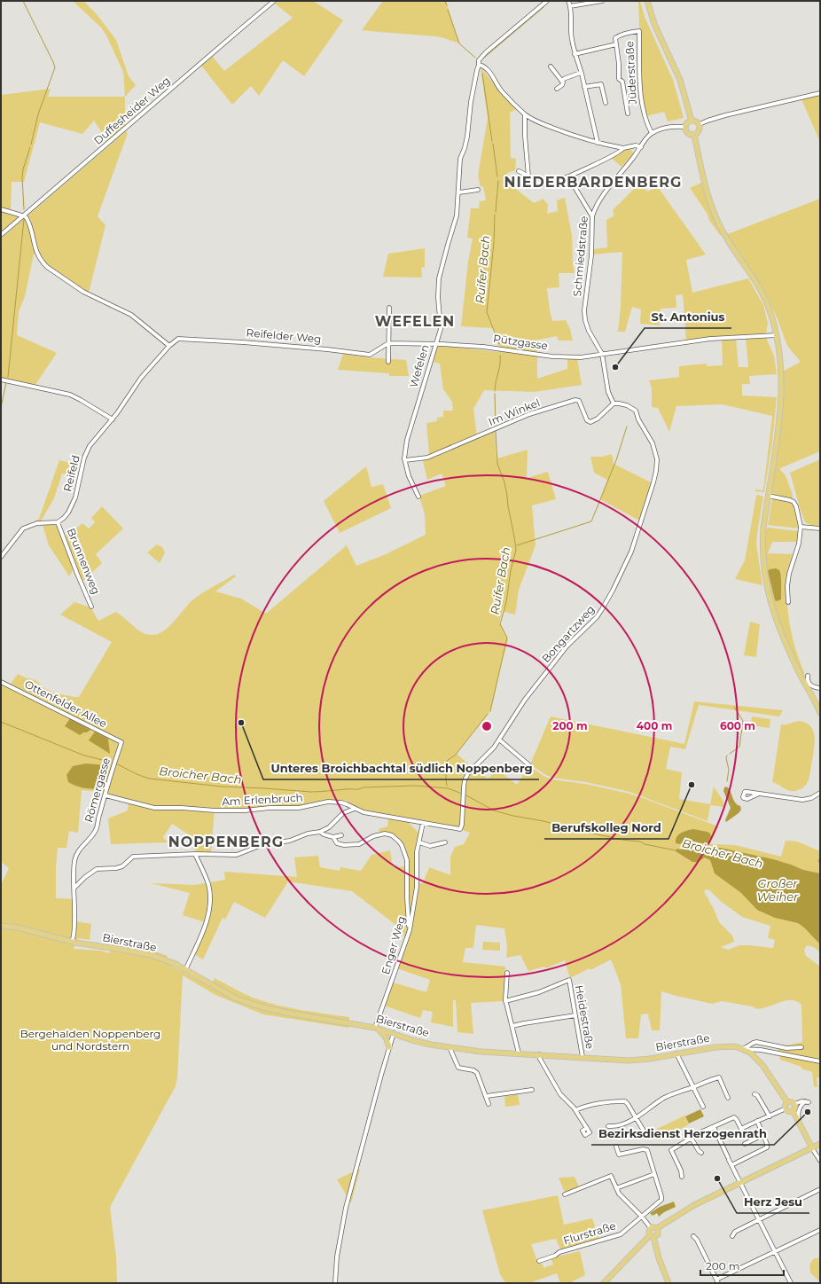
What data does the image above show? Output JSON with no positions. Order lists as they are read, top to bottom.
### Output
{
  "streets": {
    "main road": ["Bierstraße"],
    "street": [
      "Jüderstraße",
      "Duffesheider Weg",
      "Schmiedstraße",
      "Reifelder Weg",
      "Pützgasse",
      "Wefelen",
      "Im Winkel",
      "Reifeld",
      "Brunnenweg",
      "Bongartzweg",
      "Ottenfelder Allee",
      "Römergasse",
      "Am Erlenbruch",
      "Enger Weg",
      "Heidestraße",
      "Flurstraße"
    ]
  },
  "crossings": [
    ["Jüderstraße", "Schmiedstraße"],
    ["Schmiedstraße", "Pützgasse"],
    ["Reifelder Weg", "Reifeld"],
    ["Pützgasse", "Wefelen"],
    ["Wefelen", "Im Winkel"],
    ["Im Winkel", "Bongartzweg"],
    ["Reifeld", "Brunnenweg"],
    ["Bongartzweg", "Am Erlenbruch"],
    ["Ottenfelder Allee", "Römergasse"],
    ["Römergasse", "Am Erlenbruch"],
    ["Römergasse", "Bierstraße"],
    ["Am Erlenbruch", "Enger Weg"],
    ["Bierstraße", "Enger Weg"],
    ["Bierstraße", "Heidestraße"]
  ],
  "districts": ["NIEDERBARDENBERG", "WEFELEN", "NOPPENBERG"],
  "water": ["Ruifer Bach", "Broicher Bach", "Großer Weiher"],
  "parks": ["Bergehalden Noppenberg und Nordstern"],
  "places": [
    "St. Antonius",
    "Unteres Broichbachtal südlich Noppenberg",
    "Berufskolleg Nord",
    "Bezirksdienst Herzogenrath",
    "Herz Jesu"
  ],
  "scale_bar": "200 m",
  "rings": ["200 m", "400 m", "600 m"]
}
